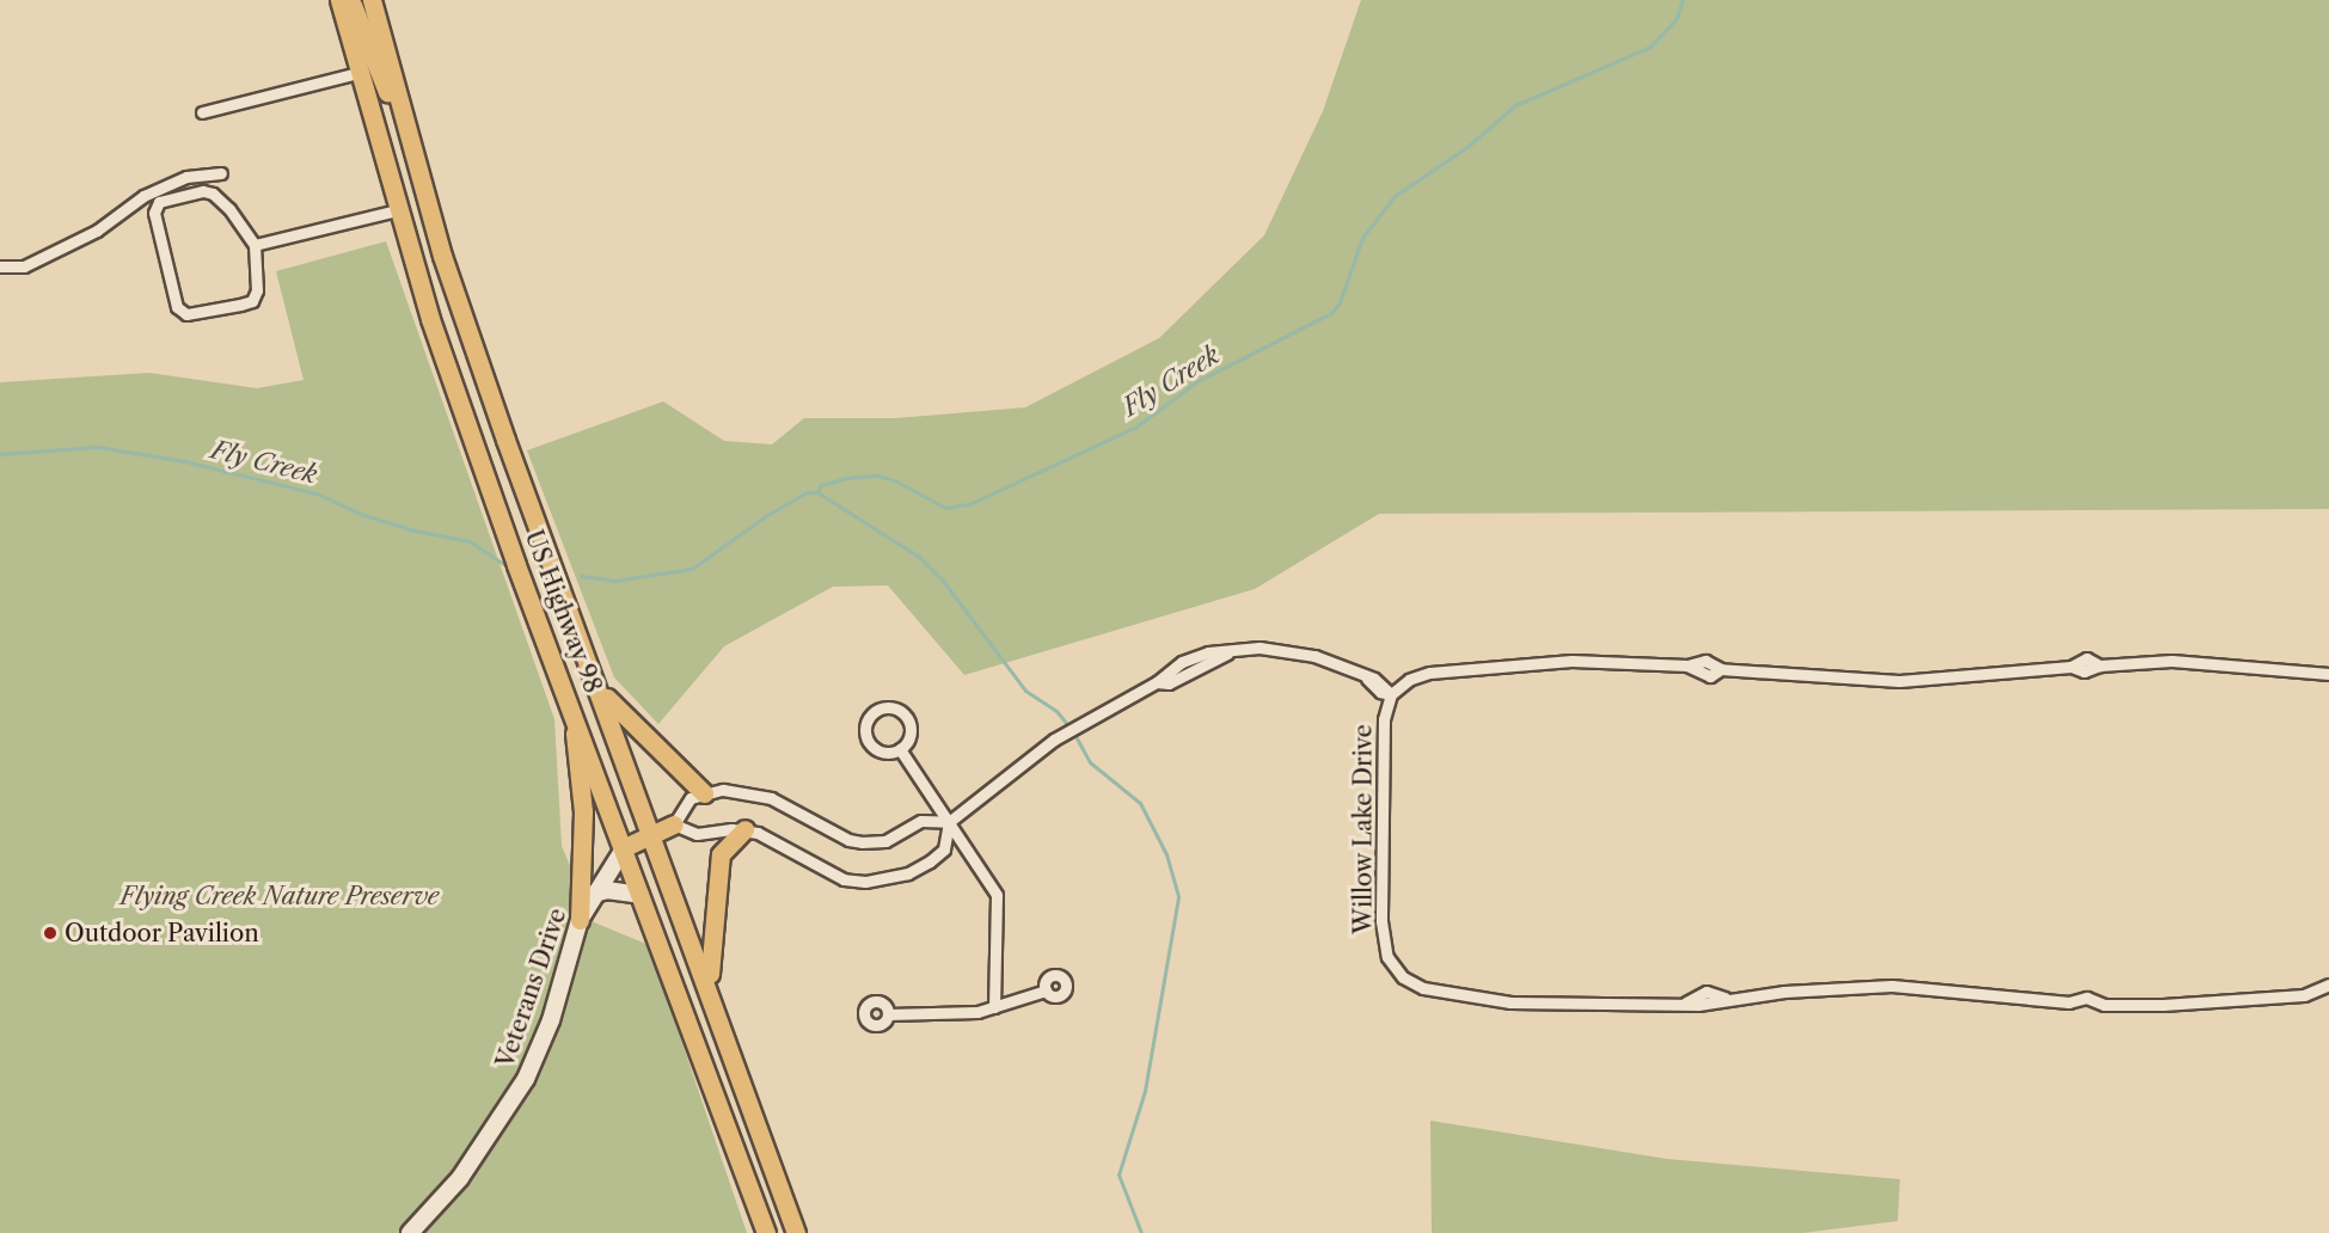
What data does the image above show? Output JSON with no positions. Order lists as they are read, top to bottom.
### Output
{
  "streets": {
    "main road": ["US Highway 98"],
    "street": ["Willow Lake Drive", "Veterans Drive"]
  },
  "crossings": [
    ["US Highway 98", "Veterans Drive"]
  ],
  "water": ["Fly Creek"],
  "parks": ["Flying Creek Nature Preserve"],
  "places": ["Outdoor Pavilion"]
}
